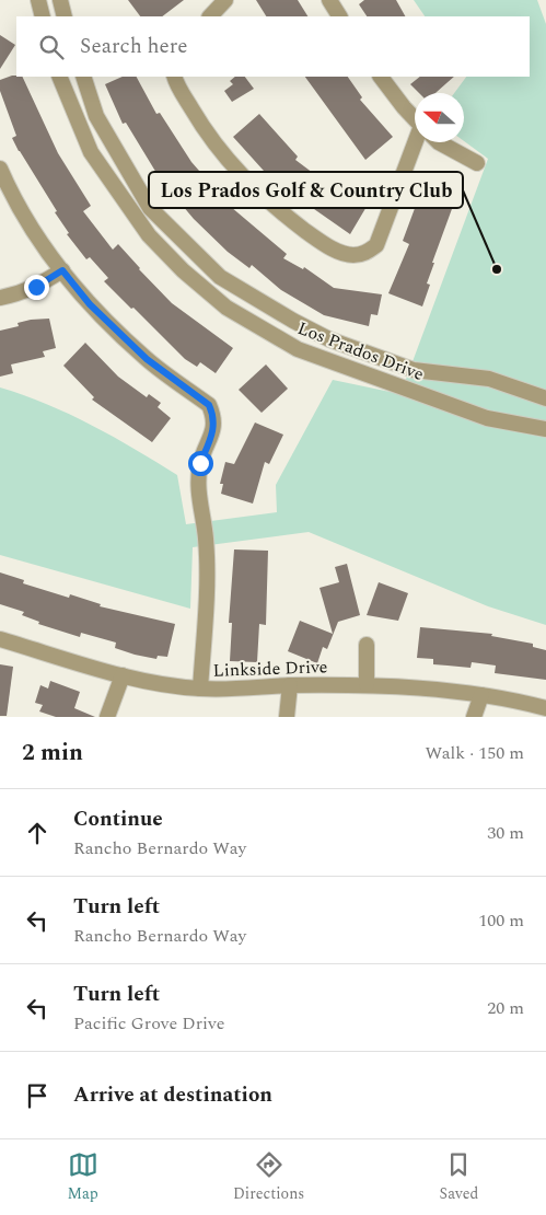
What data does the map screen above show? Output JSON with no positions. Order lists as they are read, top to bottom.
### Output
{
  "streets": {
    "street": ["Los Prados Drive", "Linkside Drive"]
  },
  "places": ["Los Prados Golf & Country Club"],
  "north": "left",
  "page": {
    "search": "Search here",
    "heading": ["2 min", "Walk · 150 m"],
    "list": [
      ["Continue", "Rancho Bernardo Way", "30 m"],
      ["Turn left", "Rancho Bernardo Way", "100 m"],
      ["Turn left", "Pacific Grove Drive", "20 m"],
      "Arrive at destination"
    ],
    "nav": ["Map", "Directions", "Saved"]
  }
}
